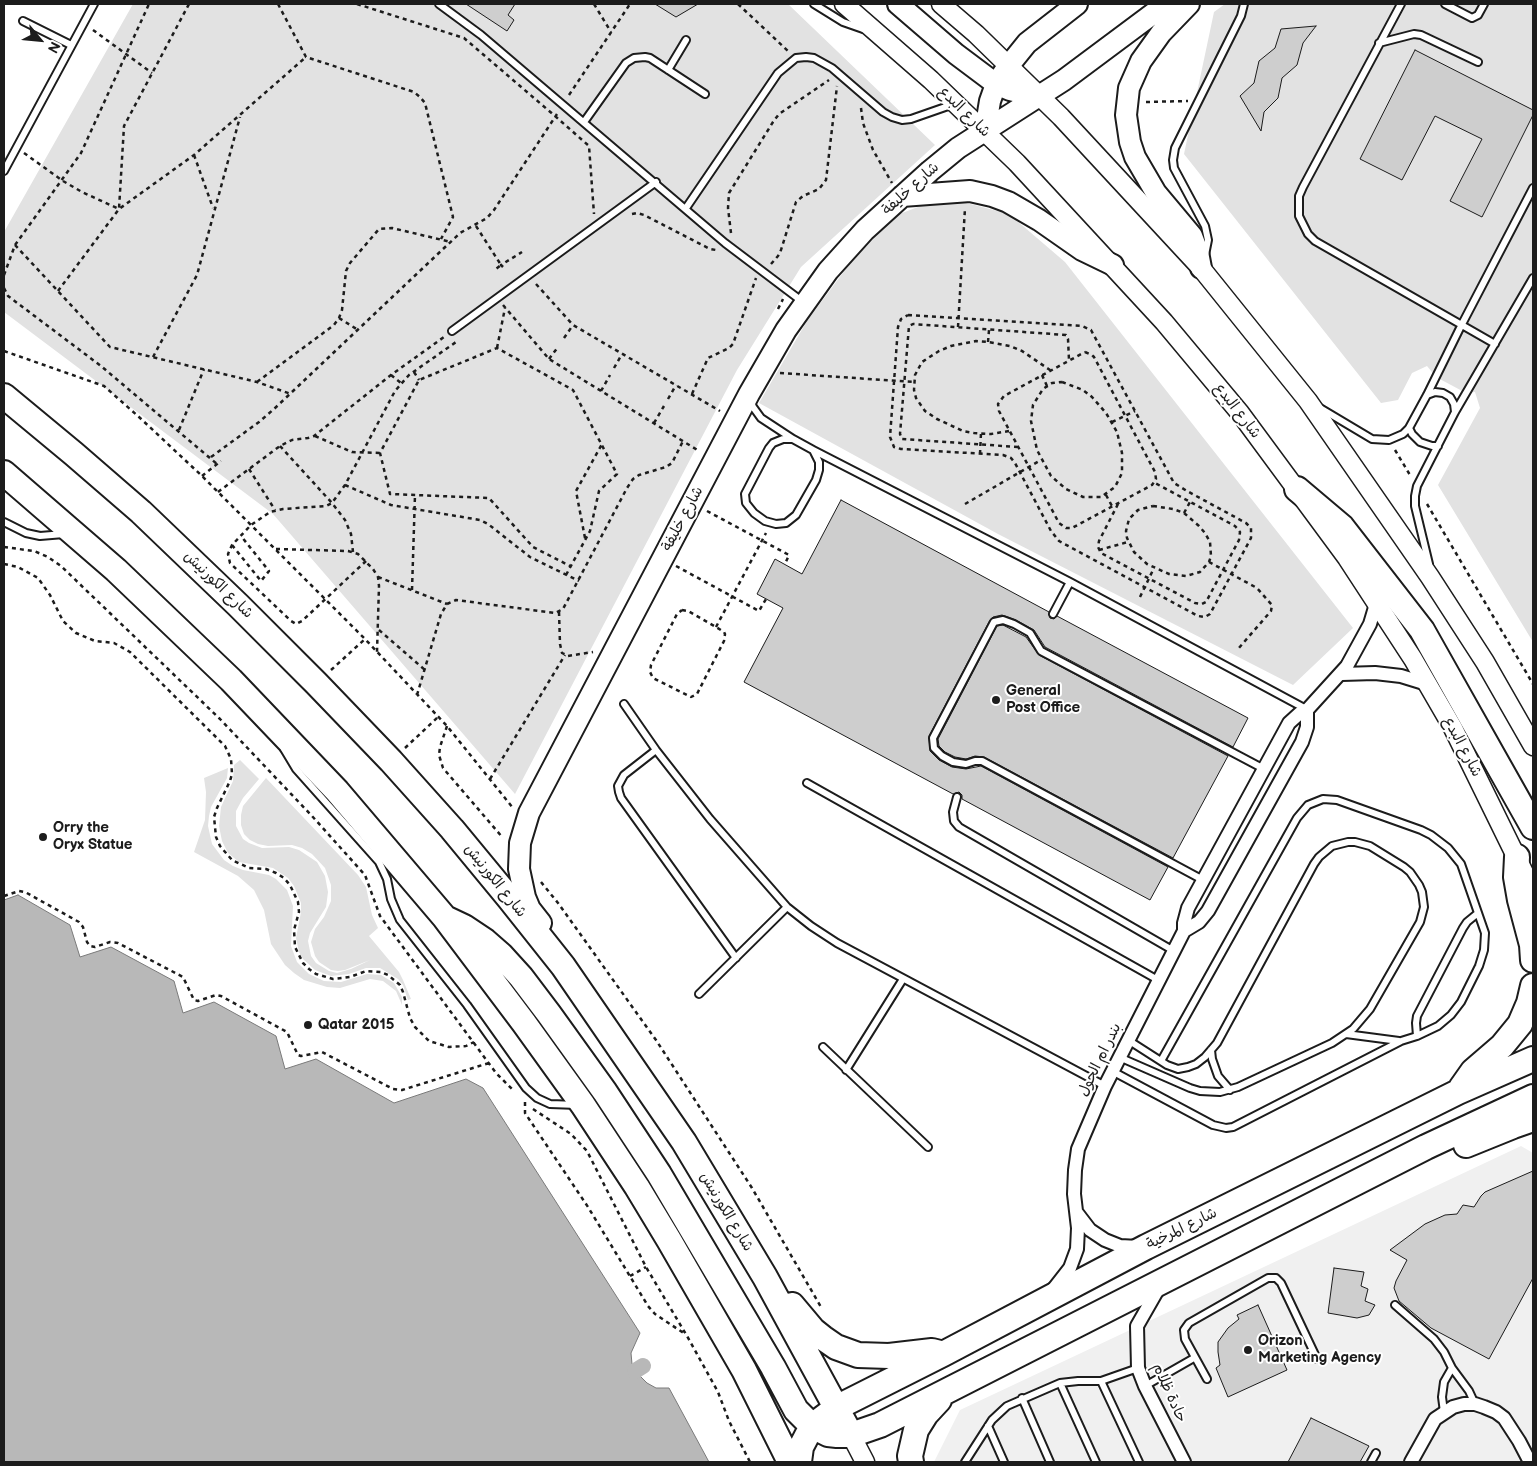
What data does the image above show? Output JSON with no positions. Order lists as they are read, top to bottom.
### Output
{
  "streets": {
    "highway": ["شارع الكورنيش", "شارع المرخية"],
    "main road": ["شارع البدع", "شارع خليفة"],
    "street": ["بندر ام الحول", "حادة ظلام"]
  },
  "crossings": [
    ["شارع البدع", "شارع خليفة"],
    ["شارع البدع", "بندر ام الحول"],
    ["شارع خليفة", "شارع الكورنيش"],
    ["شارع الكورنيش", "شارع المرخية"],
    ["بندر ام الحول", "شارع المرخية"]
  ],
  "places": [
    "General Post Office",
    "Orry the Oryx Statue",
    "Qatar 2015",
    "Orizon Marketing Agency"
  ],
  "north": "bottom right"
}
